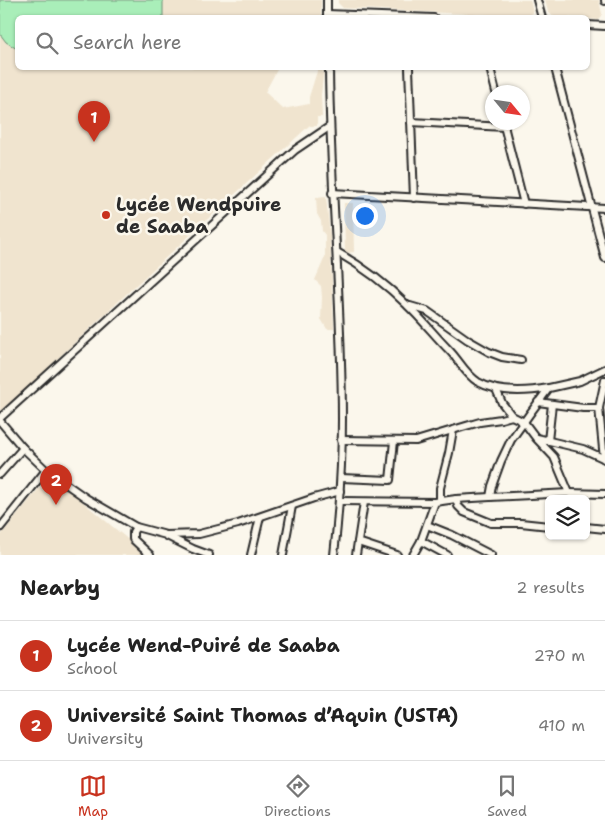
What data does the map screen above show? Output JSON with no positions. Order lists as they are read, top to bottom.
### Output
{
  "places": ["Lycée Wendpuire de Saaba"],
  "north": "bottom right",
  "page": {
    "search": "Search here",
    "pins": ["1", "2"],
    "heading": ["Nearby", "2 results"],
    "list": [
      {
        "mark": "1",
        "name": "Lycée Wend-Puiré de Saaba",
        "note": "School",
        "value": "270 m"
      },
      {
        "mark": "2",
        "name": "Université Saint Thomas d’Aquin (USTA)",
        "note": "University",
        "value": "410 m"
      }
    ],
    "nav": ["Map", "Directions", "Saved"]
  }
}
